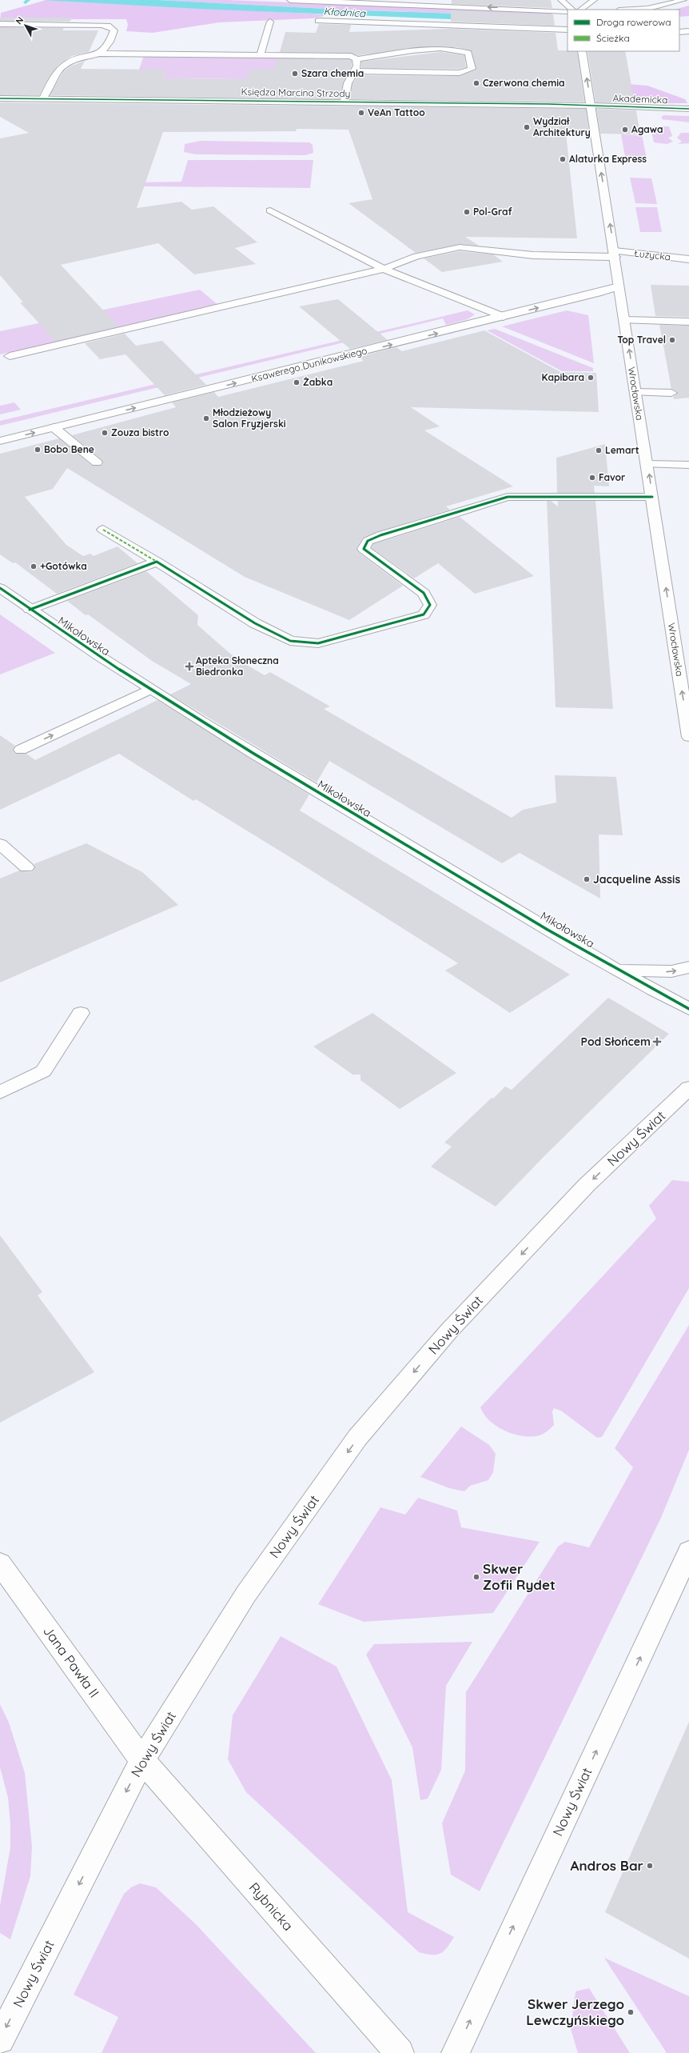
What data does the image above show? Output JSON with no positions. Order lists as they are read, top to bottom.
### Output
{
  "streets": {
    "street": [
      "Księdza Marcina Strzody",
      "Akademicka",
      "Łużycka",
      "Ksawerego Dunikowskiego",
      "Wrocławska",
      "Mikołowska",
      "Nowy Świat",
      "Jana Pawła II",
      "Rybnicka"
    ]
  },
  "crossings": [
    ["Księdza Marcina Strzody", "Akademicka"],
    ["Księdza Marcina Strzody", "Wrocławska"],
    ["Akademicka", "Wrocławska"],
    ["Łużycka", "Wrocławska"],
    ["Ksawerego Dunikowskiego", "Wrocławska"],
    ["Nowy Świat", "Jana Pawła II"],
    ["Nowy Świat", "Rybnicka"],
    ["Jana Pawła II", "Rybnicka"]
  ],
  "one_way": ["Ksawerego Dunikowskiego", "Wrocławska"],
  "water": ["Kłodnica"],
  "places": {
    "other": [
      "Szara chemia",
      "Czerwona chemia",
      "VeAn Tattoo",
      "Wydział Architektury",
      "Agawa",
      "Alaturka Express",
      "Pol-Graf",
      "Top Travel",
      "Kapibara",
      "Żabka",
      "Młodzieżowy Salon Fryzjerski",
      "Zouza bistro",
      "Bobo Bene",
      "Lemart",
      "Favor",
      "+Gotówka",
      "Jacqueline Assis",
      "Skwer Zofii Rydet",
      "Andros Bar",
      "Skwer Jerzego Lewczyńskiego"
    ],
    "health": ["Apteka Słoneczna Biedronka", "Pod Słońcem"]
  },
  "legend": ["Droga rowerowa", "Ścieżka"],
  "north": "top left"
}
